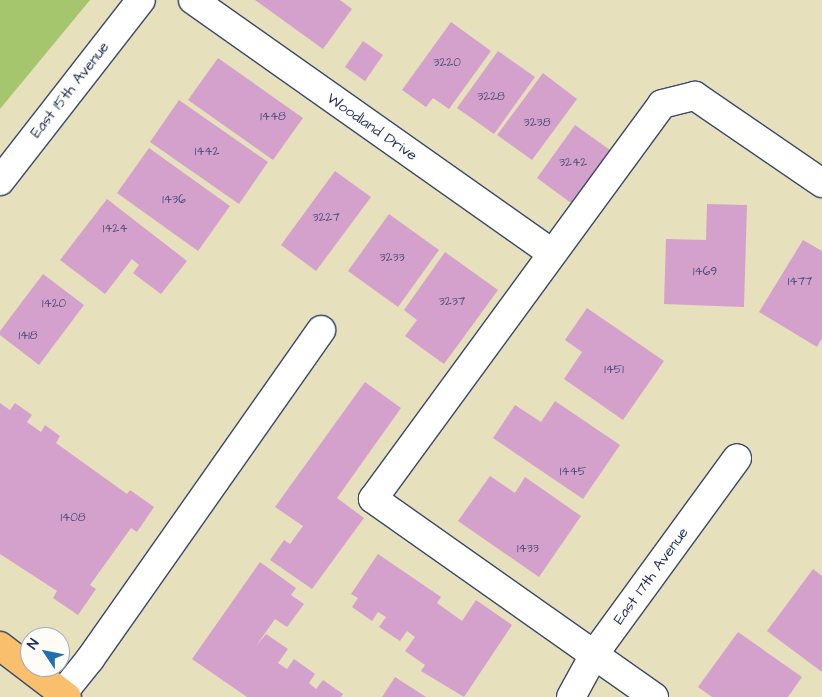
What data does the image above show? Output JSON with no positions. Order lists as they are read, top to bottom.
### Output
{
  "streets": {
    "street": ["East 15th Avenue", "Woodland Drive", "East 17th Avenue"]
  },
  "house_numbers": [
    "3220",
    "3228",
    "1448",
    "3238",
    "1442",
    "3242",
    "1436",
    "3227",
    "1424",
    "3233",
    "1469",
    "1477",
    "3237",
    "1420",
    "1418",
    "1451",
    "1445",
    "1408",
    "1433"
  ],
  "north": "top left"
}
